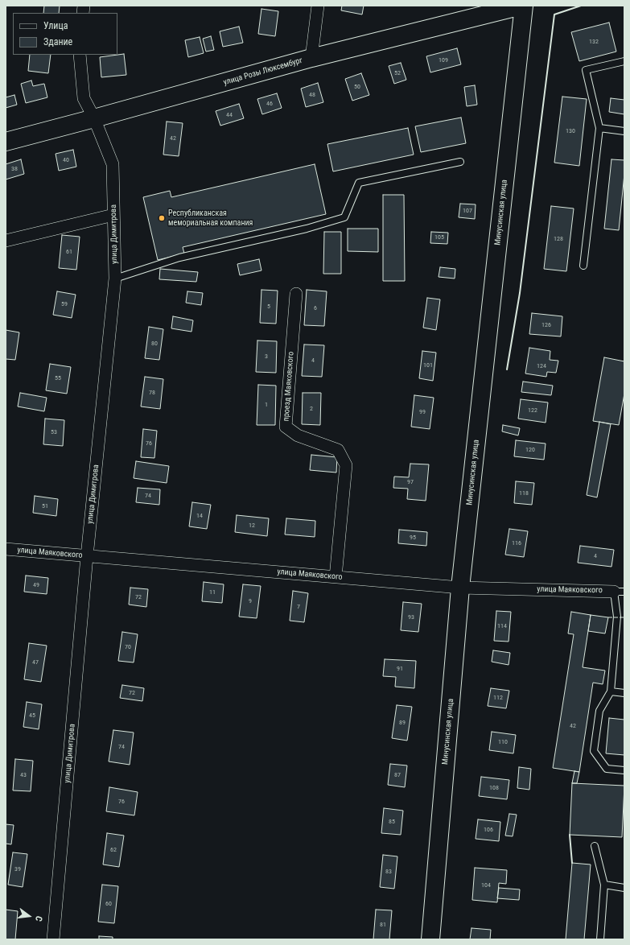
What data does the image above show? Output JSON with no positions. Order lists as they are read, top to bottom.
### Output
{
  "streets": {
    "street": [
      "улица Розы Люксембург",
      "Минусинская улица",
      "улица Димитрова",
      "проезд Маяковского",
      "улица Маяковского"
    ]
  },
  "crossings": [
    ["улица Розы Люксембург", "Минусинская улица"],
    ["улица Розы Люксембург", "улица Димитрова"],
    ["Минусинская улица", "улица Маяковского"],
    ["улица Димитрова", "улица Маяковского"],
    ["проезд Маяковского", "улица Маяковского"]
  ],
  "places": ["Республиканская мемориальная компания"],
  "house_numbers": [
    "132",
    "109",
    "52",
    "50",
    "48",
    "46",
    "44",
    "130",
    "42",
    "40",
    "38",
    "107",
    "105",
    "128",
    "61",
    "59",
    "5",
    "6",
    "126",
    "80",
    "3",
    "4",
    "101",
    "124",
    "55",
    "78",
    "1",
    "2",
    "122",
    "99",
    "53",
    "76",
    "120",
    "97",
    "118",
    "74",
    "51",
    "14",
    "12",
    "95",
    "116",
    "4",
    "49",
    "11",
    "72",
    "9",
    "7",
    "93",
    "114",
    "70",
    "47",
    "91",
    "72",
    "112",
    "45",
    "89",
    "42",
    "110",
    "74",
    "43",
    "87",
    "108",
    "76",
    "85",
    "106",
    "62",
    "39",
    "83",
    "104",
    "60",
    "81"
  ],
  "legend": ["Улица", "Здание"],
  "north": "right"
}
